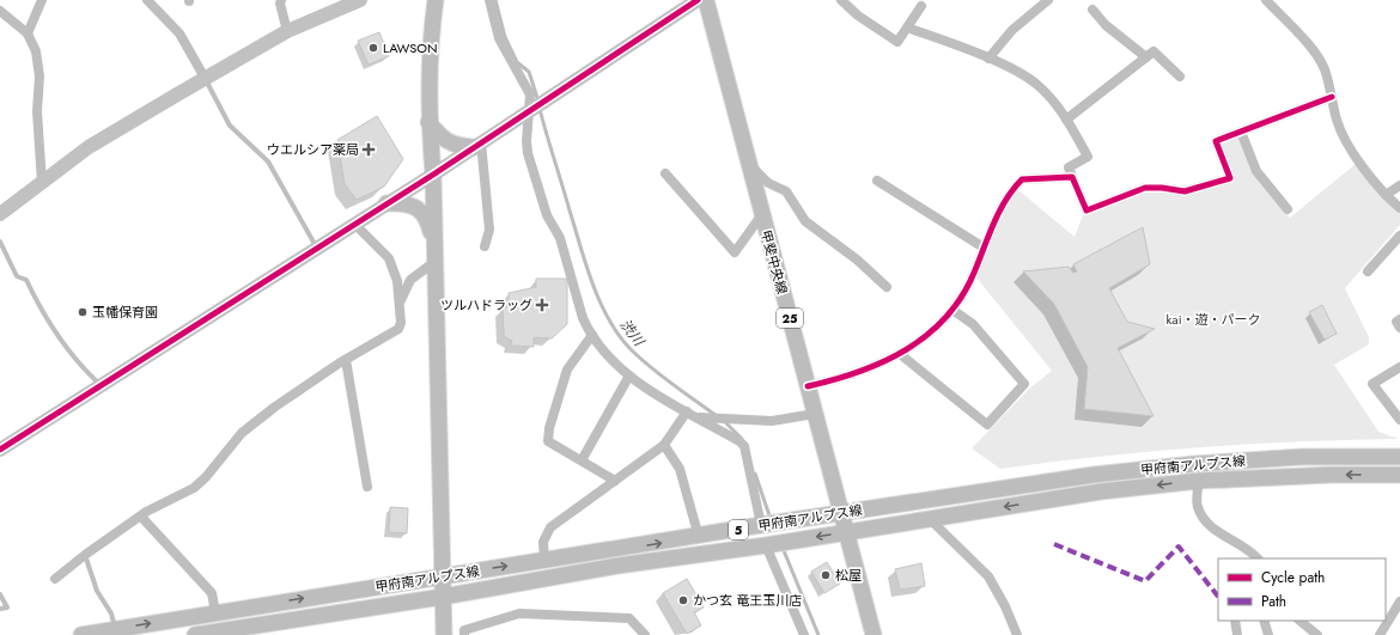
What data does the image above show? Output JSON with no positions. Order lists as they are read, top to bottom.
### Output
{
  "streets": {
    "main road": [
      "甲斐中央線",
      "25",
      "甲府南アルプス線",
      "5"
    ]
  },
  "crossings": [
    ["甲斐中央線", "甲府南アルプス線"]
  ],
  "water": ["渋川"],
  "parks": ["kai・遊・パーク"],
  "places": {
    "other": [
      "LAWSON",
      "玉幡保育園",
      "松屋",
      "かつ玄 竜王玉川店"
    ],
    "health": ["ウエルシア薬局", "ツルハドラッグ"]
  },
  "legend": ["Cycle path", "Path"]
}
